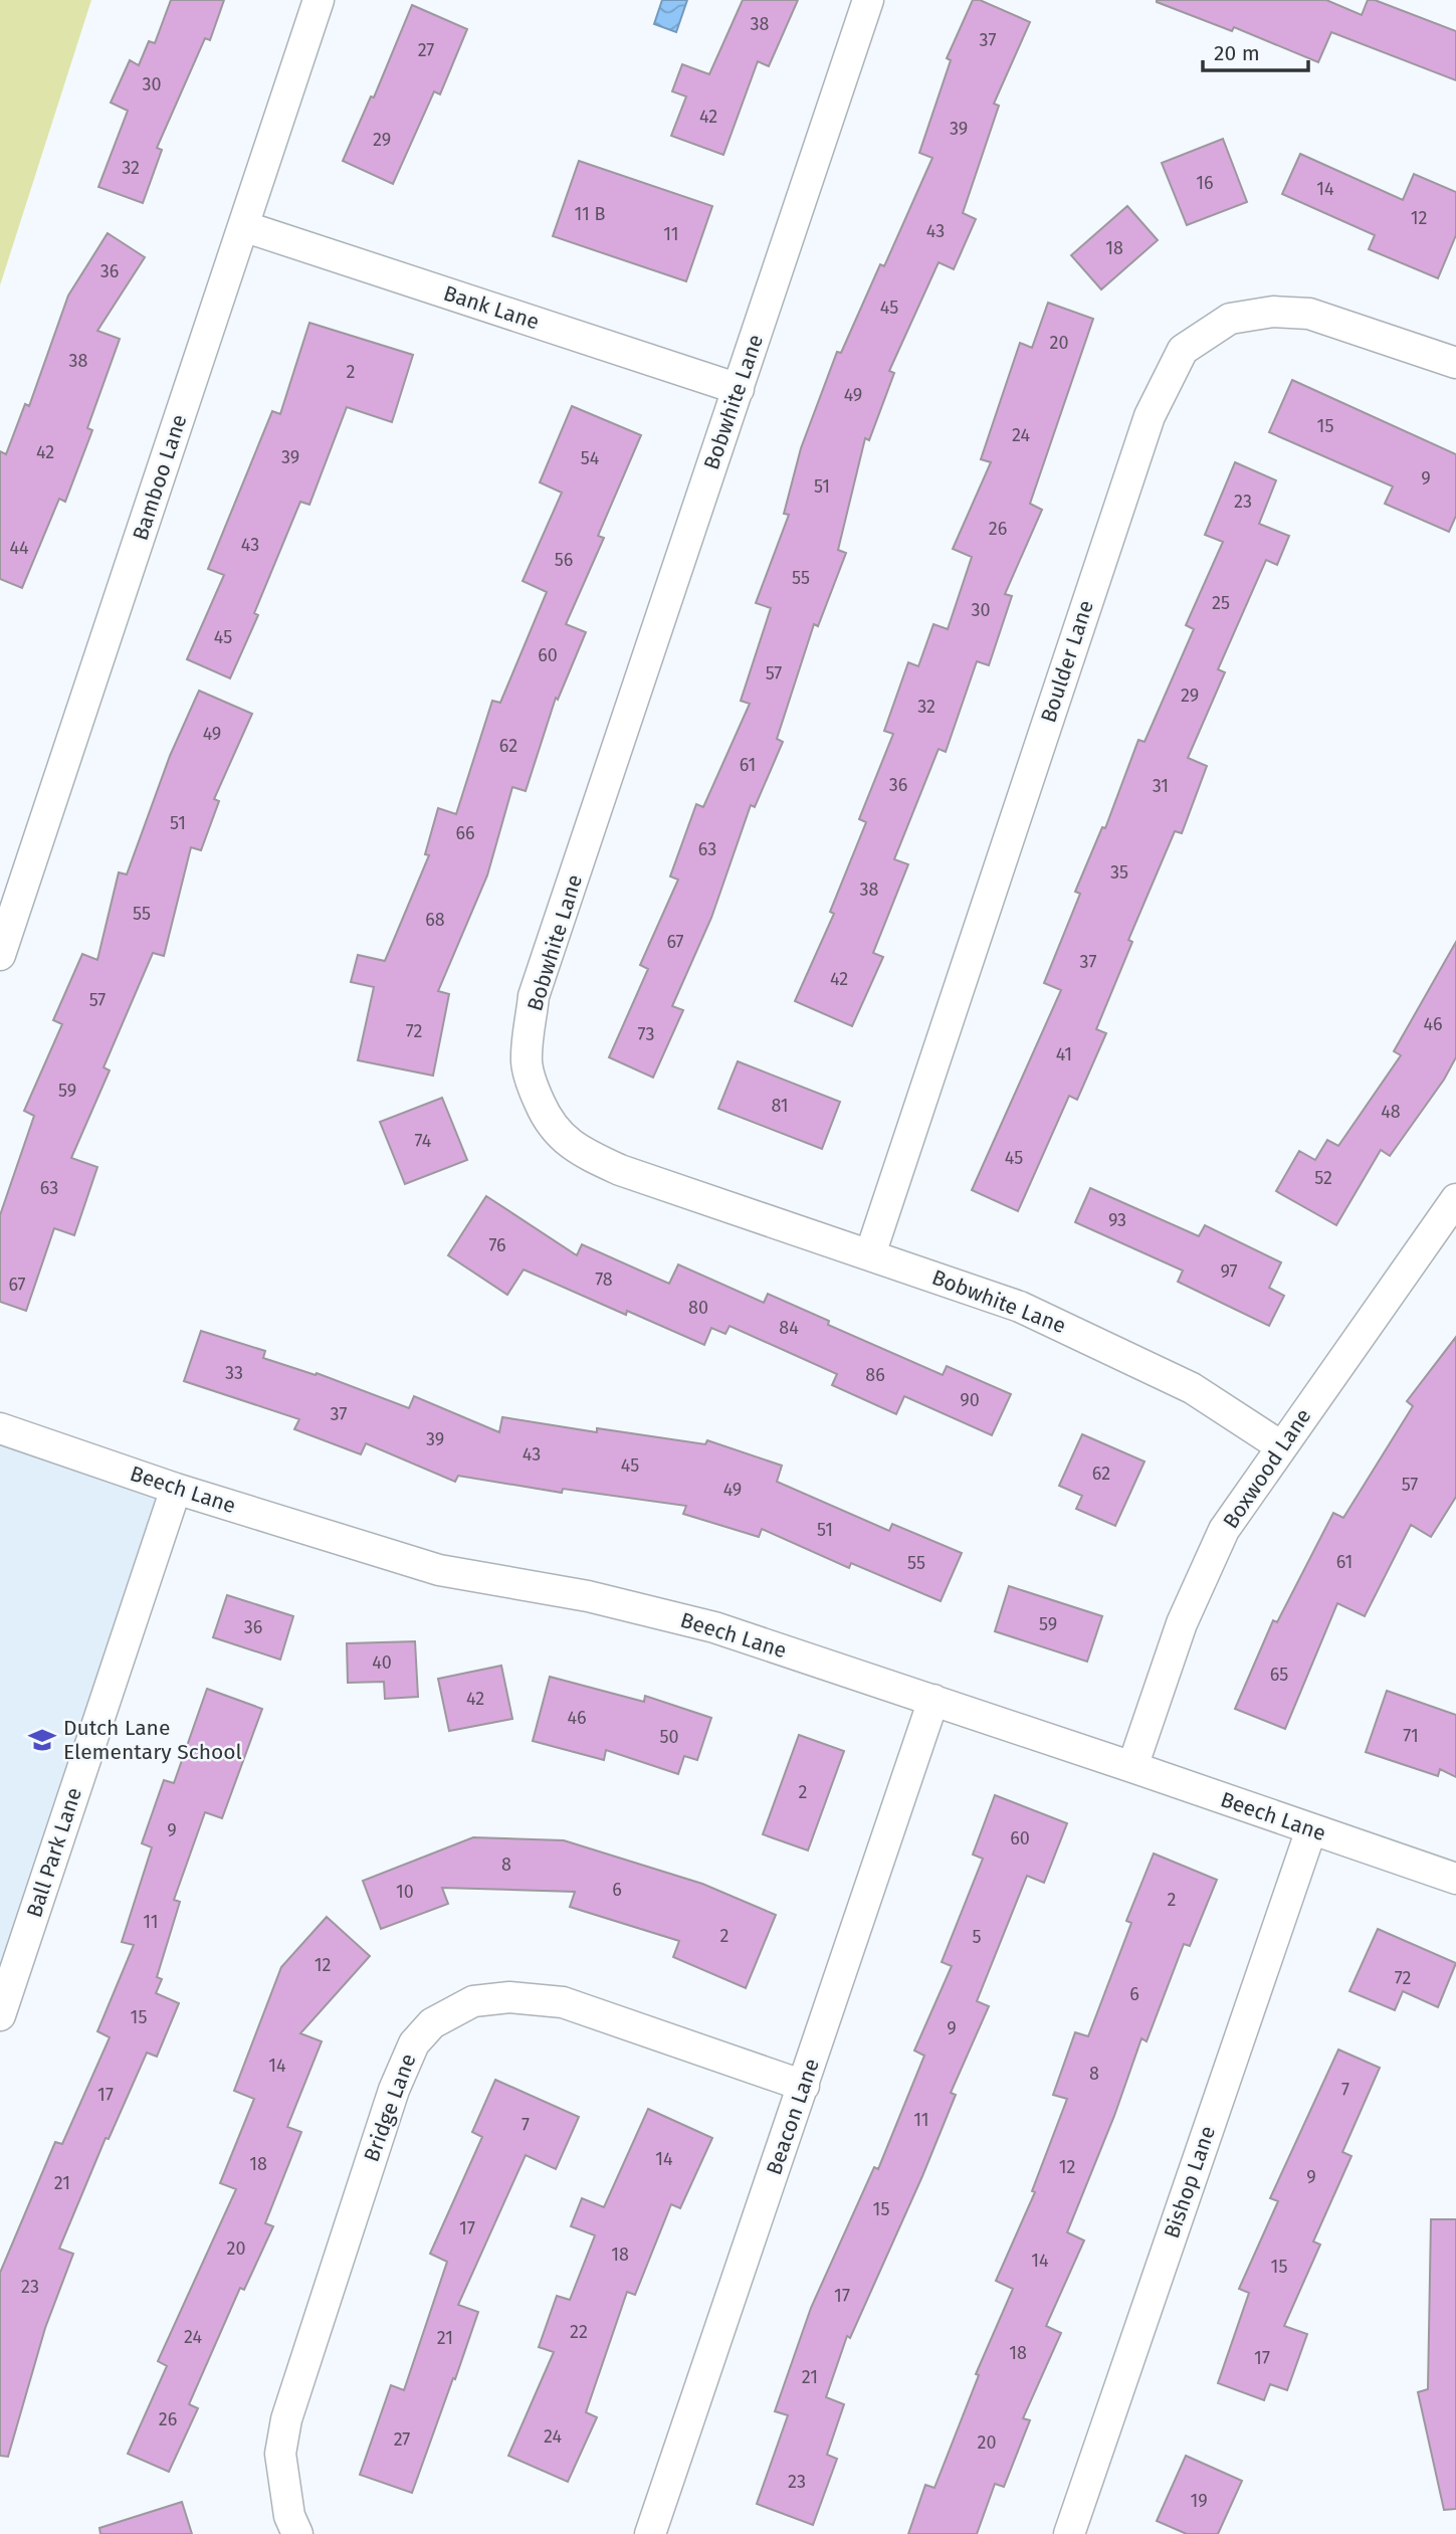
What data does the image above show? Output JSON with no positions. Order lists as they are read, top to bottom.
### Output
{
  "streets": {
    "street": [
      "Bank Lane",
      "Bobwhite Lane",
      "Bamboo Lane",
      "Boulder Lane",
      "Boxwood Lane",
      "Beech Lane",
      "Ball Park Lane",
      "Bridge Lane",
      "Beacon Lane",
      "Bishop Lane"
    ]
  },
  "crossings": [
    ["Bank Lane", "Bobwhite Lane"],
    ["Bank Lane", "Bamboo Lane"],
    ["Bobwhite Lane", "Boulder Lane"],
    ["Bobwhite Lane", "Boxwood Lane"],
    ["Boxwood Lane", "Beech Lane"],
    ["Beech Lane", "Ball Park Lane"],
    ["Beech Lane", "Beacon Lane"],
    ["Beech Lane", "Bishop Lane"],
    ["Bridge Lane", "Beacon Lane"]
  ],
  "places": {
    "school or university": ["Dutch Lane Elementary School"]
  },
  "house_numbers": [
    "38",
    "37",
    "27",
    "30",
    "42",
    "39",
    "29",
    "32",
    "16",
    "14",
    "11 B",
    "12",
    "43",
    "11",
    "18",
    "36",
    "45",
    "20",
    "38",
    "2",
    "49",
    "15",
    "24",
    "42",
    "39",
    "54",
    "9",
    "51",
    "23",
    "26",
    "43",
    "44",
    "56",
    "55",
    "25",
    "30",
    "45",
    "60",
    "57",
    "29",
    "32",
    "49",
    "62",
    "61",
    "36",
    "31",
    "51",
    "66",
    "63",
    "35",
    "38",
    "55",
    "68",
    "67",
    "37",
    "42",
    "57",
    "46",
    "72",
    "73",
    "41",
    "59",
    "81",
    "48",
    "74",
    "45",
    "52",
    "63",
    "93",
    "76",
    "97",
    "78",
    "67",
    "80",
    "84",
    "33",
    "86",
    "90",
    "37",
    "39",
    "43",
    "45",
    "62",
    "57",
    "49",
    "51",
    "61",
    "55",
    "59",
    "36",
    "40",
    "65",
    "42",
    "46",
    "71",
    "50",
    "2",
    "9",
    "60",
    "8",
    "6",
    "10",
    "2",
    "11",
    "2",
    "5",
    "12",
    "72",
    "6",
    "15",
    "9",
    "14",
    "8",
    "7",
    "17",
    "11",
    "7",
    "14",
    "18",
    "12",
    "9",
    "21",
    "15",
    "17",
    "20",
    "18",
    "14",
    "15",
    "23",
    "17",
    "22",
    "24",
    "21",
    "18",
    "17",
    "21",
    "26",
    "24",
    "27",
    "20",
    "23",
    "19"
  ],
  "scale_bar": "20 m"
}
